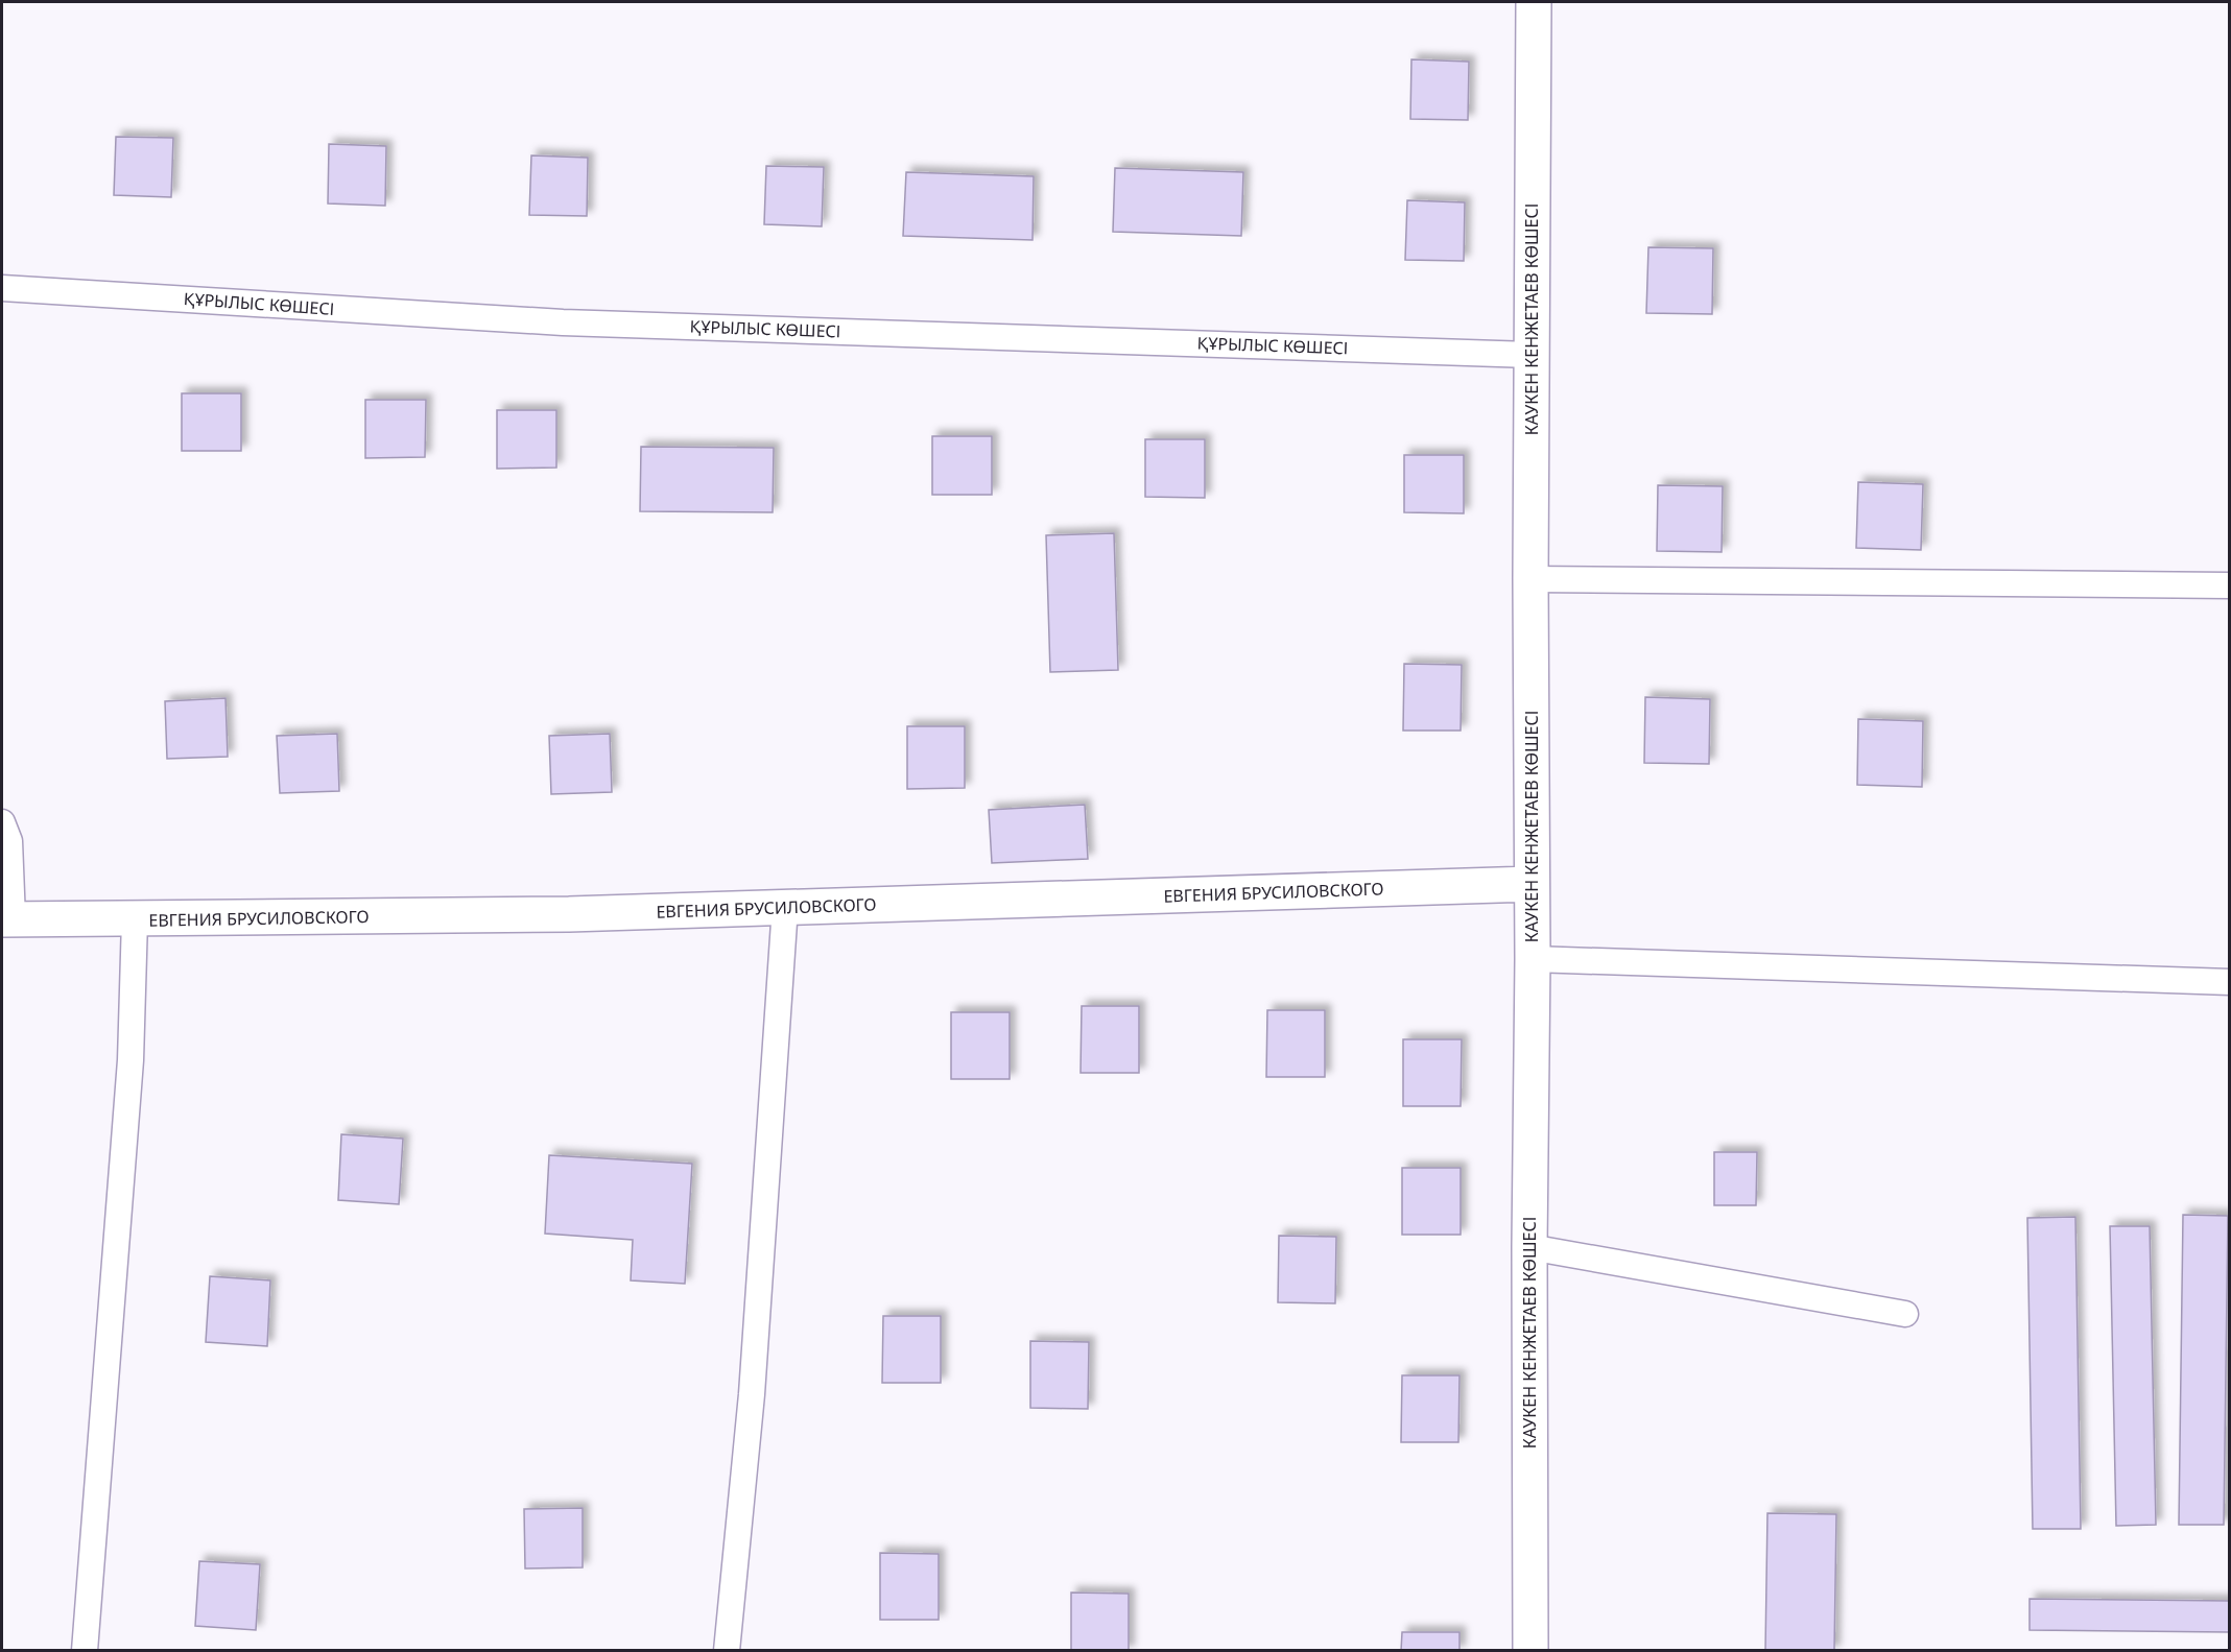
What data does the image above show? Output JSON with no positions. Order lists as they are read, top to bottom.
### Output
{
  "streets": {
    "street": ["КАУКЕН КЕНЖЕТАЕВ КӨШЕСІ", "ЕВГЕНИЯ БРУСИЛОВСКОГО"],
    "lane": ["ҚҰРЫЛЫС КӨШЕСІ"]
  },
  "crossings": [
    ["ҚҰРЫЛЫС КӨШЕСІ", "КАУКЕН КЕНЖЕТАЕВ КӨШЕСІ"],
    ["КАУКЕН КЕНЖЕТАЕВ КӨШЕСІ", "ЕВГЕНИЯ БРУСИЛОВСКОГО"]
  ]
}
